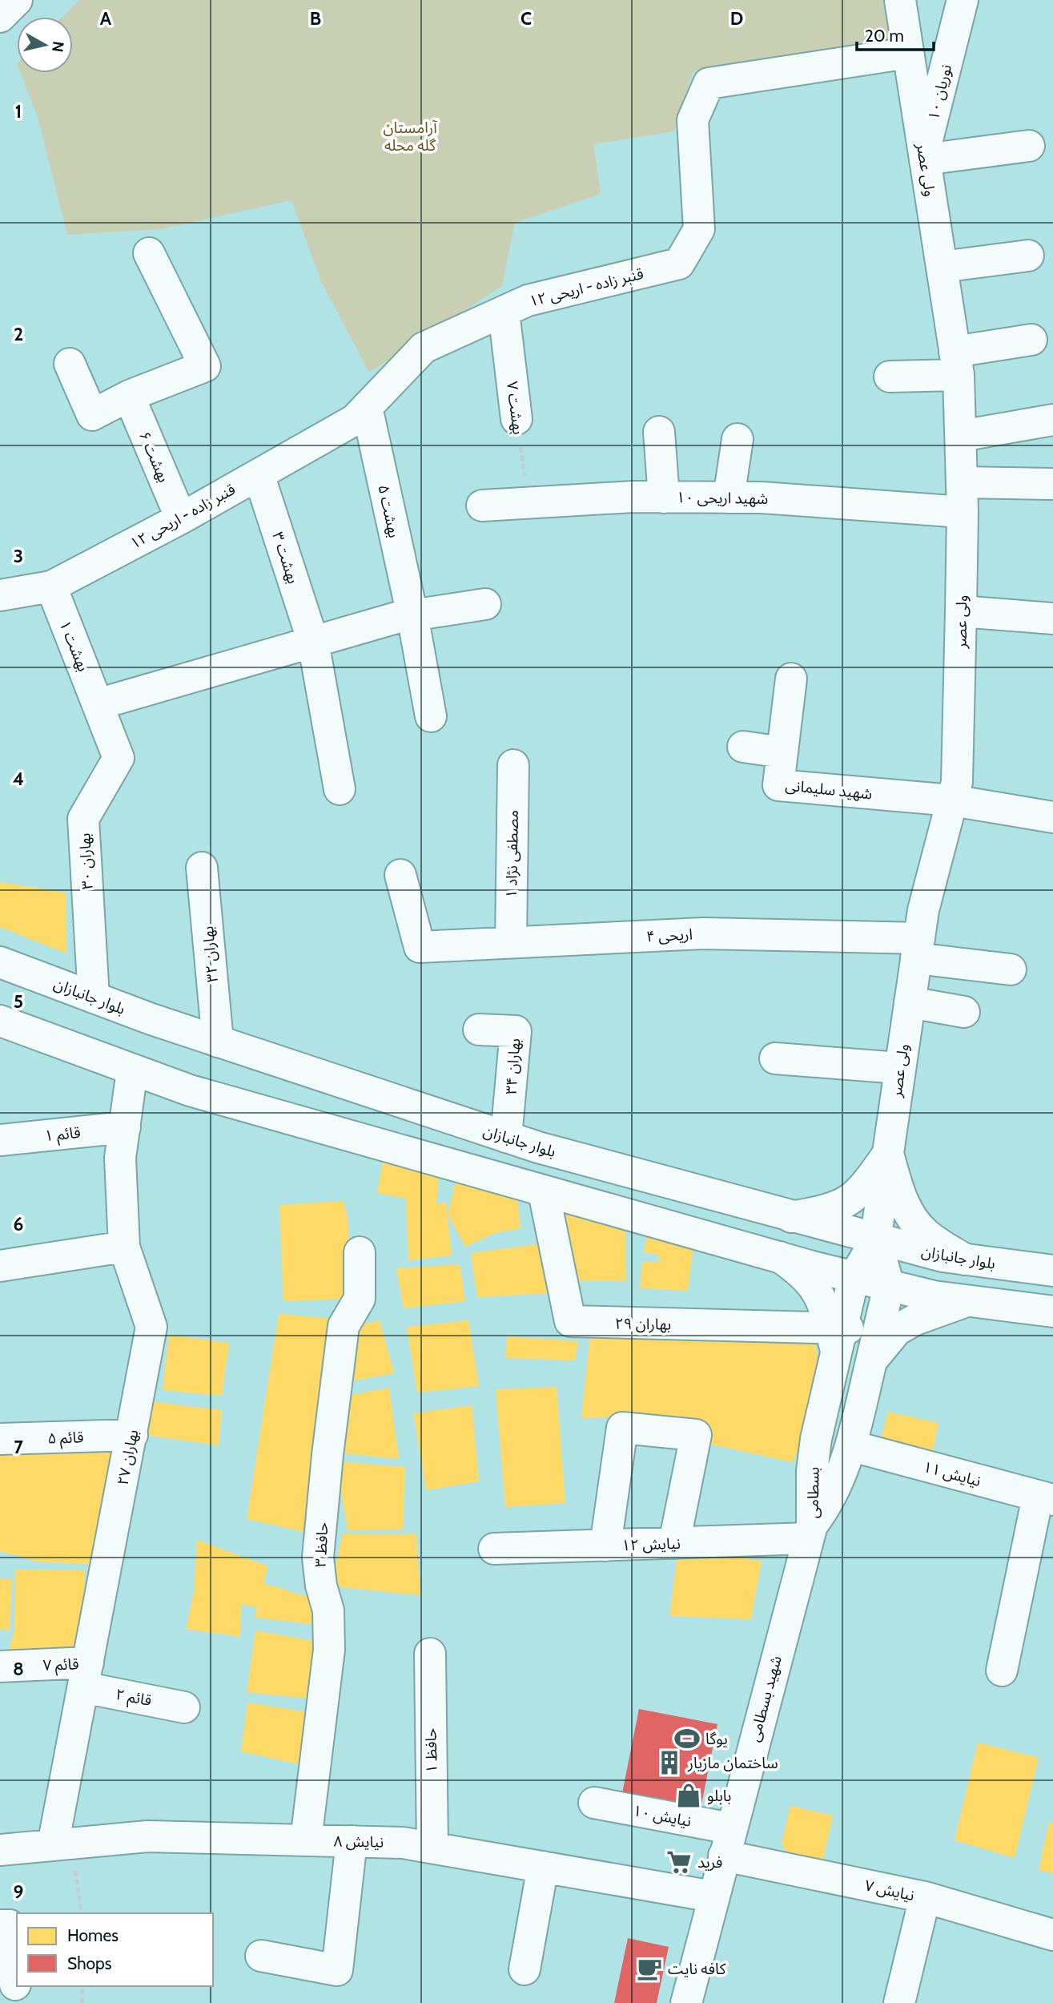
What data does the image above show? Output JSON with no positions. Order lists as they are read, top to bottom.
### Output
{
  "streets": {
    "main road": [
      "نوریان ۱۰",
      "ولی عصر",
      "قنبر زاده - اریحی ۱۲",
      "بهشت ۷",
      "بهشت ۶",
      "شهید اریحی ۱۰",
      "بهشت ۵",
      "بهشت ۳",
      "بهشت ۱",
      "شهید سلیمانی",
      "مصطفی نژاد ۱",
      "بهاران ۳۰",
      "اریحی ۴",
      "بهاران ۳۲",
      "بلوار جانبازان",
      "بهاران ۳۴",
      "قائم ۱",
      "بهاران ۲۹",
      "قائم ۵",
      "بهاران ۲۷",
      "نیایش ۱۱",
      "بسطامی",
      "نیایش ۱۲",
      "حافظ ۳",
      "قائم ۷",
      "قائم ۲",
      "شهید بسطامی",
      "حافظ ۱",
      "نیایش ۱۰",
      "نیایش ۸",
      "نیایش ۷"
    ]
  },
  "crossings": [
    ["نوریان ۱۰", "ولی عصر"],
    ["ولی عصر", "قنبر زاده - اریحی ۱۲"],
    ["ولی عصر", "شهید اریحی ۱۰"],
    ["ولی عصر", "شهید سلیمانی"],
    ["ولی عصر", "اریحی ۴"],
    ["ولی عصر", "بلوار جانبازان"],
    ["ولی عصر", "بسطامی"],
    ["قنبر زاده - اریحی ۱۲", "بهشت ۷"],
    ["قنبر زاده - اریحی ۱۲", "بهشت ۶"],
    ["قنبر زاده - اریحی ۱۲", "بهشت ۵"],
    ["قنبر زاده - اریحی ۱۲", "بهشت ۳"],
    ["قنبر زاده - اریحی ۱۲", "بهشت ۱"],
    ["بهشت ۷", "شهید اریحی ۱۰"],
    ["بهشت ۱", "بهاران ۳۰"],
    ["مصطفی نژاد ۱", "اریحی ۴"],
    ["بهاران ۳۰", "بلوار جانبازان"],
    ["بهاران ۳۲", "بلوار جانبازان"],
    ["بلوار جانبازان", "بهاران ۳۴"],
    ["بلوار جانبازان", "بسطامی"],
    ["قائم ۱", "بهاران ۲۷"],
    ["بهاران ۲۹", "بسطامی"],
    ["قائم ۵", "بهاران ۲۷"],
    ["بهاران ۲۷", "قائم ۷"],
    ["بهاران ۲۷", "قائم ۲"],
    ["بهاران ۲۷", "نیایش ۸"],
    ["نیایش ۱۱", "بسطامی"],
    ["بسطامی", "نیایش ۱۲"],
    ["بسطامی", "شهید بسطامی"],
    ["نیایش ۱۲", "شهید بسطامی"],
    ["حافظ ۳", "نیایش ۸"],
    ["قائم ۷", "قائم ۲"],
    ["شهید بسطامی", "نیایش ۱۰"],
    ["شهید بسطامی", "نیایش ۸"],
    ["شهید بسطامی", "نیایش ۷"],
    ["حافظ ۱", "نیایش ۸"],
    ["نیایش ۱۰", "نیایش ۷"]
  ],
  "parks": ["آرامستان گله محله"],
  "places": {
    "sports": ["یوگا"],
    "building": ["ساختمان مازیار"],
    "shop": ["بابلو"],
    "supermarket": ["فرید"],
    "cafe": ["کافه نایت"]
  },
  "legend": ["Homes", "Shops"],
  "scale_bar": "20 m",
  "north": "right",
  "grid": {
    "columns": [
      "A",
      "B",
      "C",
      "D"
    ],
    "rows": [
      "1",
      "2",
      "3",
      "4",
      "5",
      "6",
      "7",
      "8",
      "9"
    ]
  }
}
